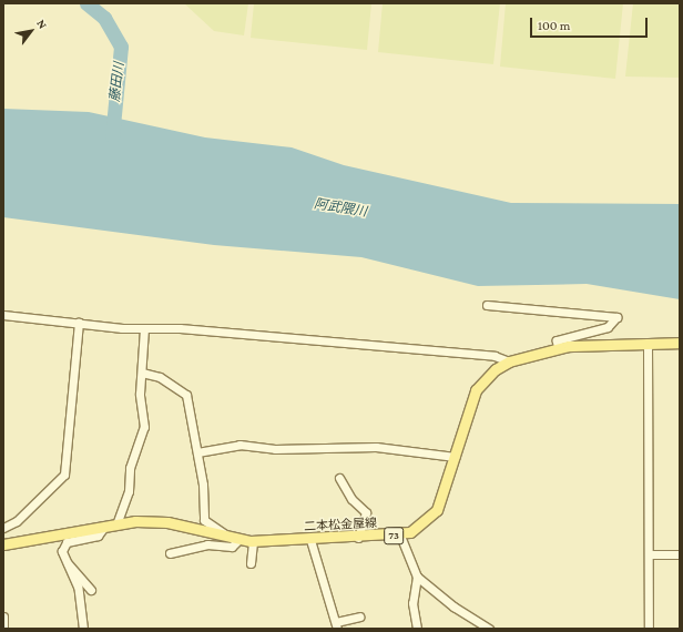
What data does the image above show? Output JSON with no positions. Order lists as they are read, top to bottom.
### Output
{
  "streets": {
    "main road": ["二本松金屋線", "73"]
  },
  "water": ["藤田川", "阿武隈川"],
  "scale_bar": "100 m",
  "north": "top right"
}
